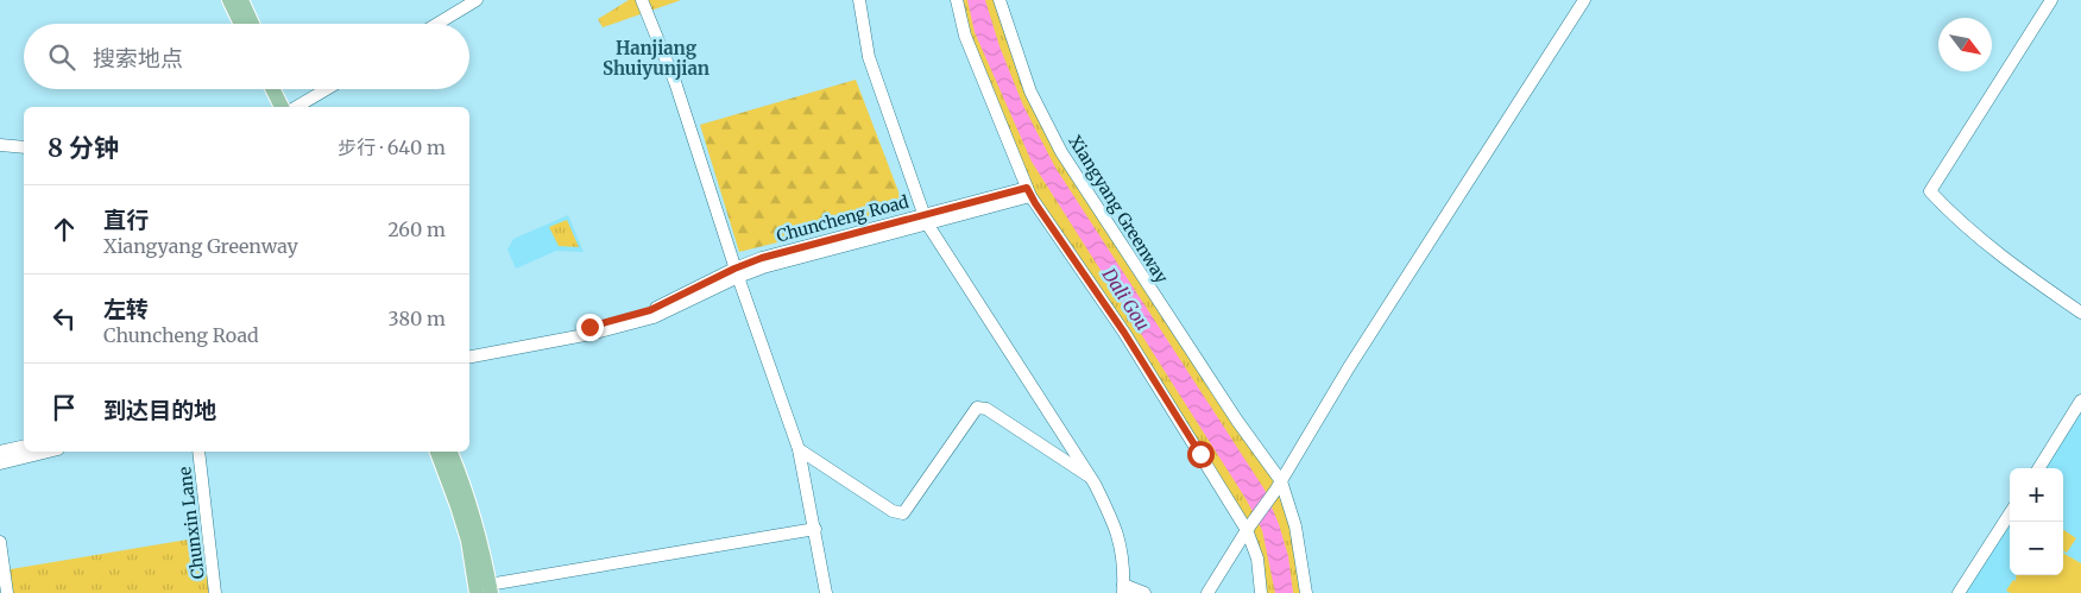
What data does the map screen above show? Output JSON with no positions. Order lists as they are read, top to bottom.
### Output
{
  "streets": {
    "street": ["Xiangyang Greenway", "Chuncheng Road", "Chunxin Lane"]
  },
  "districts": ["Hanjiang Shuiyunjian"],
  "water": ["Dali Gou"],
  "north": "bottom right",
  "page": {
    "search": "搜索地点",
    "heading": ["8 分钟", "步行 · 640 m"],
    "list": [
      ["直行", "Xiangyang Greenway", "260 m"],
      ["左转", "Chuncheng Road", "380 m"],
      "到达目的地"
    ],
    "map_buttons": ["+", "−"]
  }
}
